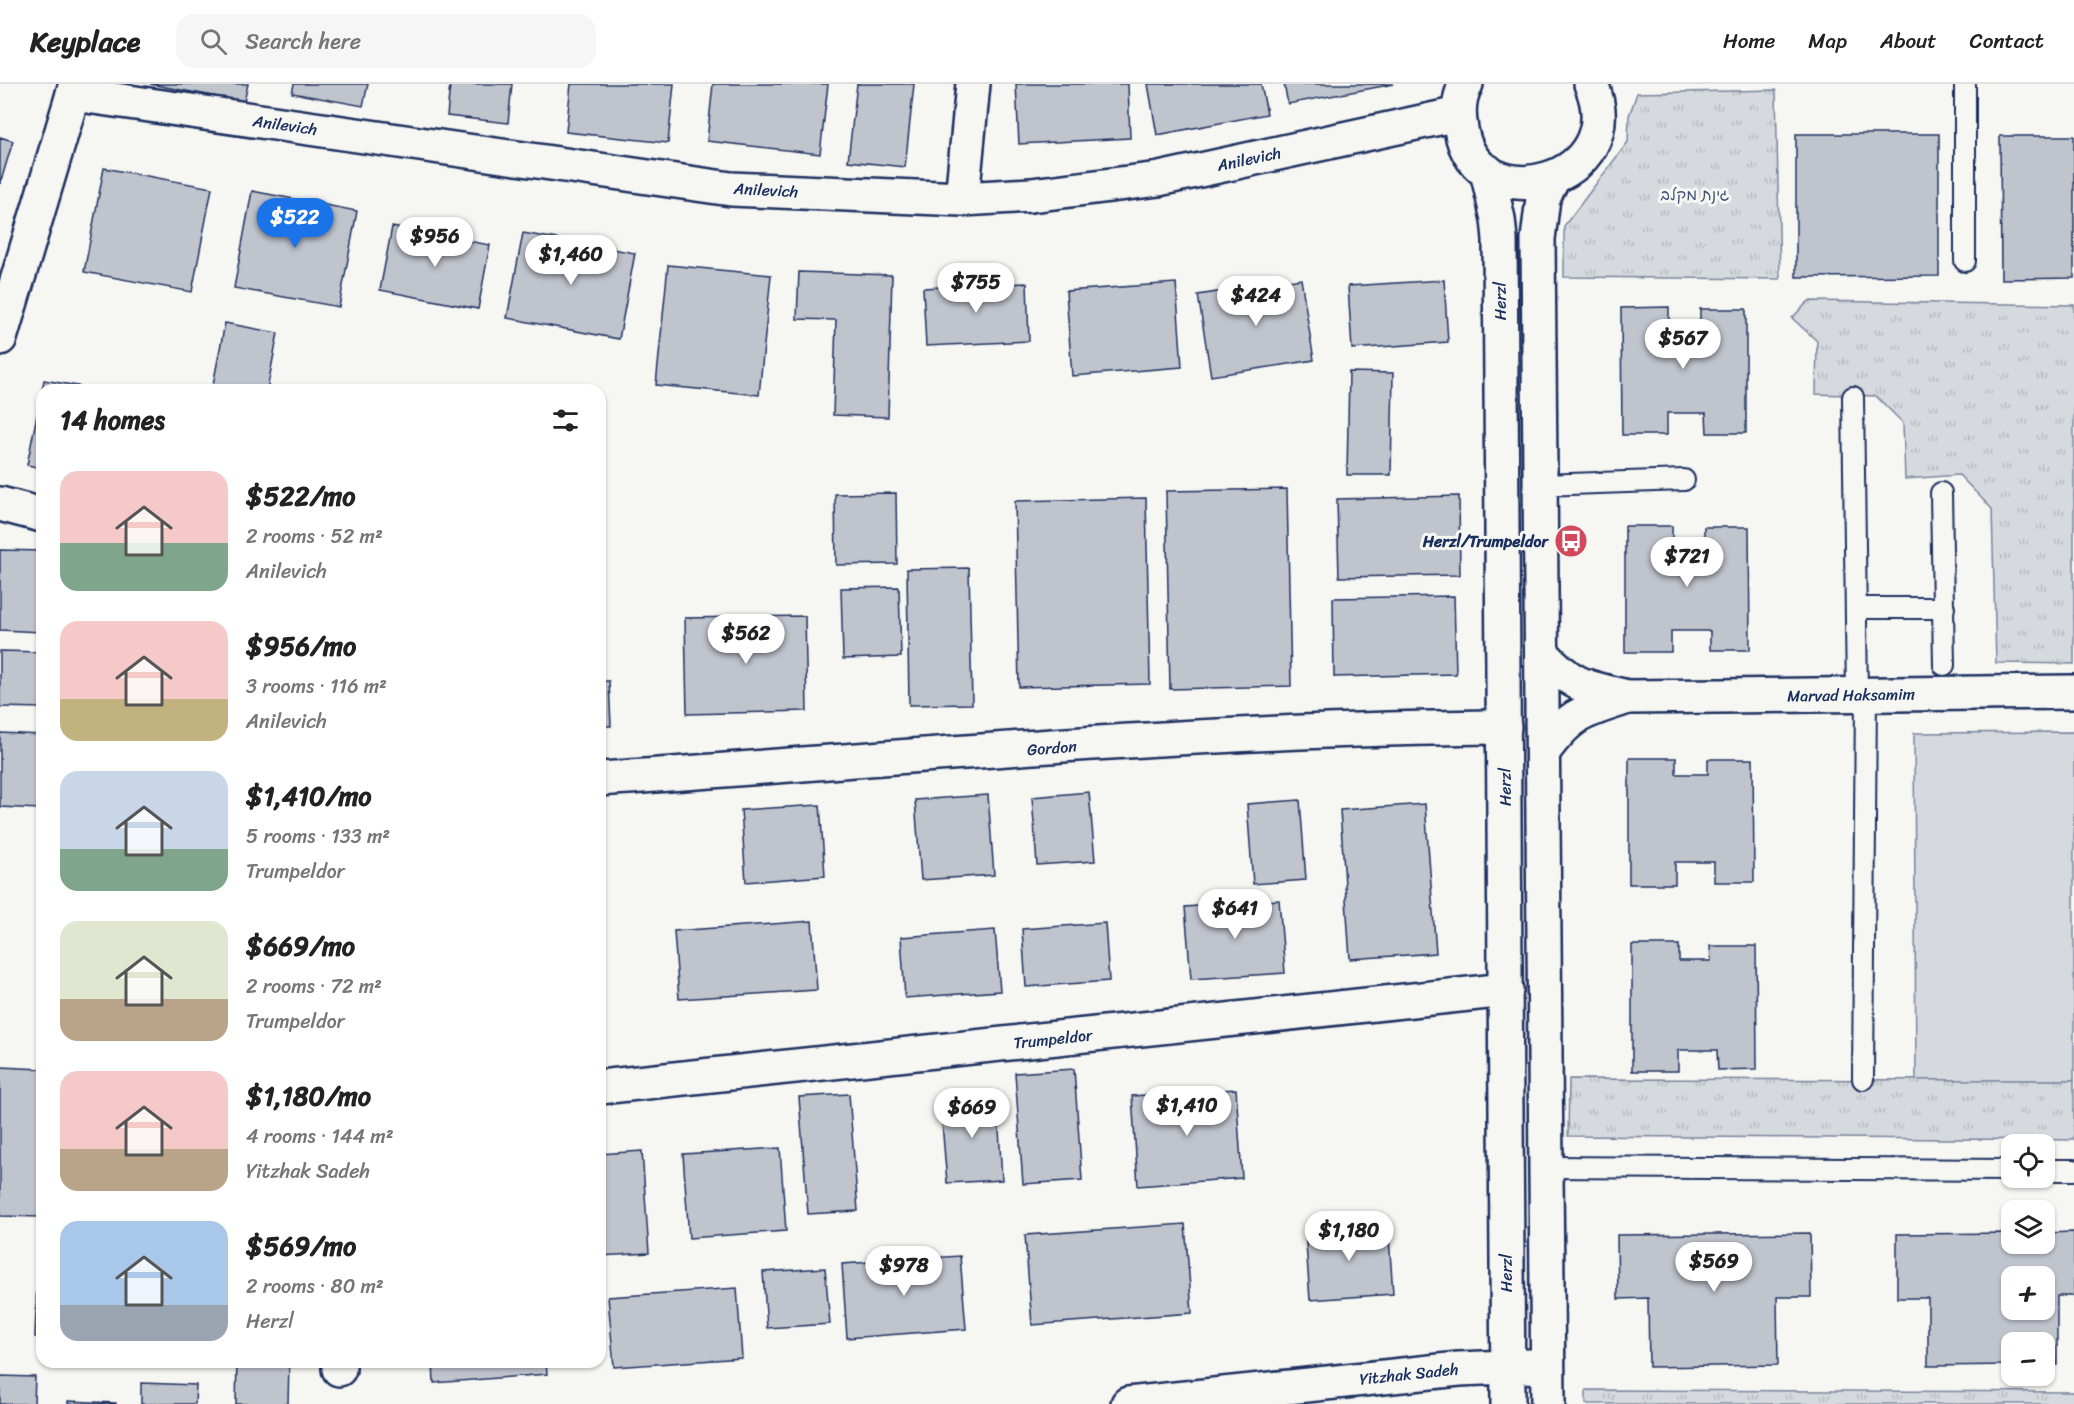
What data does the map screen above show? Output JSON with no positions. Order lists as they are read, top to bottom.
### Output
{
  "streets": {
    "street": [
      "Anilevich",
      "Herzl",
      "Marvad Haksamim",
      "Gordon",
      "Trumpeldor",
      "Yitzhak Sadeh"
    ]
  },
  "crossings": [
    ["Herzl", "Gordon"],
    ["Herzl", "Trumpeldor"],
    ["Herzl", "Yitzhak Sadeh"]
  ],
  "parks": ["גינת מקלב"],
  "places": {
    "bus stop": ["Herzl/Trumpeldor"]
  },
  "page": {
    "header": "Keyplace",
    "search": "Search here",
    "nav": [
      "Home",
      "Map",
      "About",
      "Contact"
    ],
    "price": [
      "$522",
      "$956",
      "$1,460",
      "$755",
      "$424",
      "$567",
      "$721",
      "$562",
      "$641",
      "$1,410",
      "$669",
      "$1,180",
      "$569",
      "$978"
    ],
    "heading": "14 homes",
    "list": [
      {
        "name": "$522/mo",
        "note": "2 rooms · 52 m² · Anilevich"
      },
      {
        "name": "$956/mo",
        "note": "3 rooms · 116 m² · Anilevich"
      },
      {
        "name": "$1,410/mo",
        "note": "5 rooms · 133 m² · Trumpeldor"
      },
      {
        "name": "$669/mo",
        "note": "2 rooms · 72 m² · Trumpeldor"
      },
      {
        "name": "$1,180/mo",
        "note": "4 rooms · 144 m² · Yitzhak Sadeh"
      },
      {
        "name": "$569/mo",
        "note": "2 rooms · 80 m² · Herzl"
      }
    ],
    "map_buttons": ["+", "−"]
  }
}
